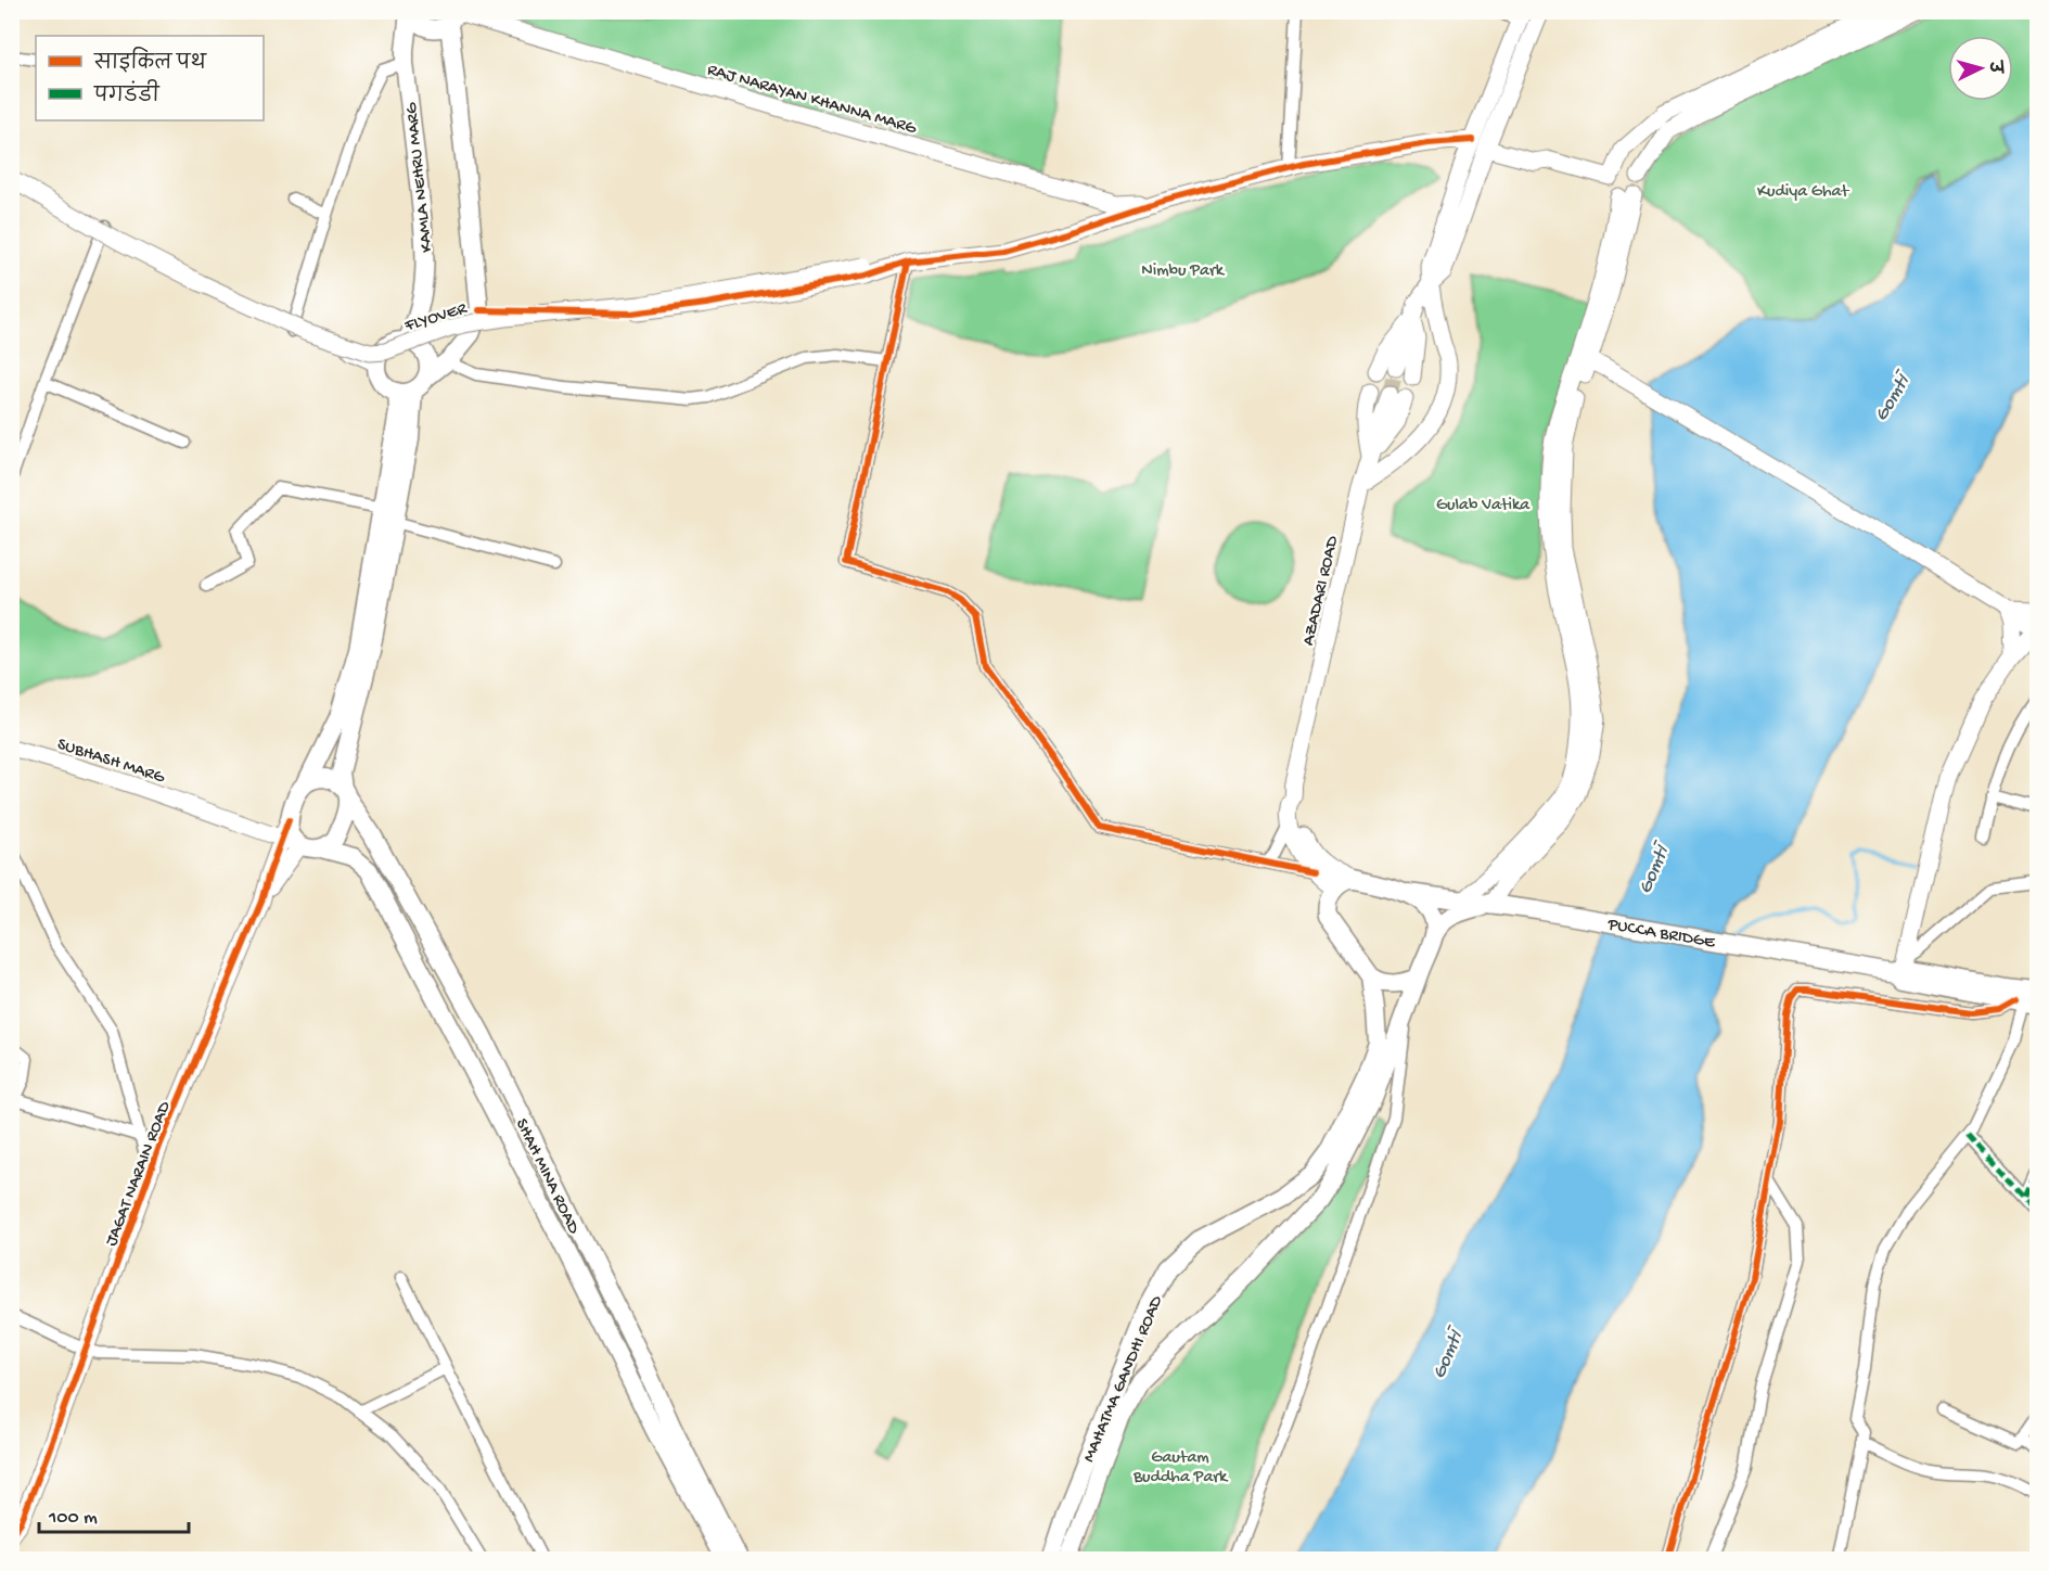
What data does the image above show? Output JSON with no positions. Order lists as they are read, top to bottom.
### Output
{
  "streets": {
    "main road": [
      "RAJ NARAYAN KHANNA MARG",
      "KAMLA NEHRU MARG",
      "FLYOVER",
      "AZADARI ROAD",
      "SUBHASH MARG",
      "PUCCA BRIDGE",
      "JAGAT NARAIN ROAD",
      "SHAH MINA ROAD",
      "MAHATMA GANDHI ROAD"
    ]
  },
  "crossings": [
    ["SUBHASH MARG", "JAGAT NARAIN ROAD"],
    ["SUBHASH MARG", "SHAH MINA ROAD"],
    ["PUCCA BRIDGE", "MAHATMA GANDHI ROAD"],
    ["JAGAT NARAIN ROAD", "SHAH MINA ROAD"]
  ],
  "water": ["Gomtī"],
  "parks": [
    "Kudiya Ghat",
    "Nimbu Park",
    "Gulab Vatika",
    "Gautam Buddha Park"
  ],
  "legend": ["साइकिल पथ", "पगडंडी"],
  "scale_bar": "100 m",
  "north": "right"
}
